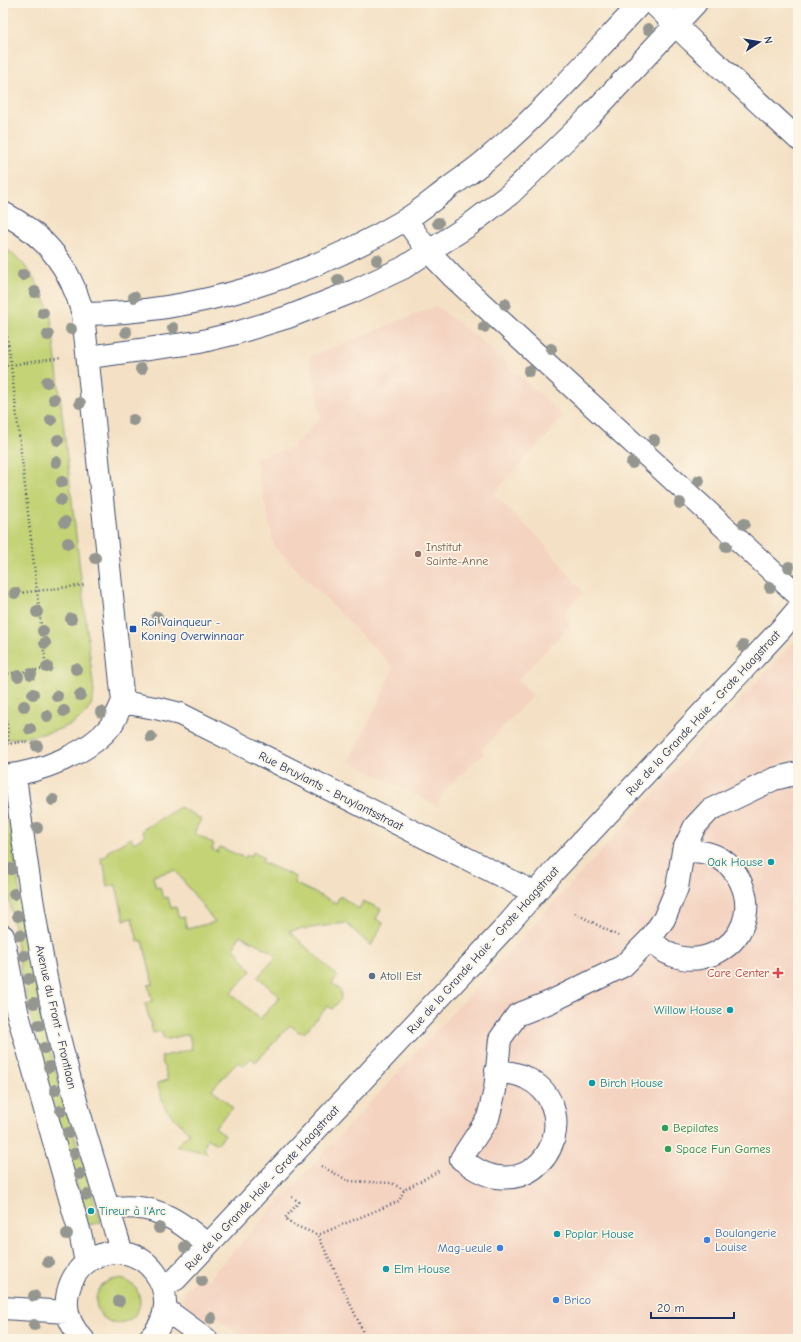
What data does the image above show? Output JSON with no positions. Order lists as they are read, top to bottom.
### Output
{
  "streets": {
    "street": ["Rue de la Grande Haie - Grote Haagstraat", "Rue Bruylants - Bruylantsstraat", "Avenue du Front - Frontlaan"]
  },
  "crossings": [
    ["Rue de la Grande Haie - Grote Haagstraat", "Rue Bruylants - Bruylantsstraat"]
  ],
  "places": {
    "other": [
      "Institut Sainte-Anne",
      "Oak House",
      "Atoll Est",
      "Willow House",
      "Birch House",
      "Bepilates",
      "Space Fun Games",
      "Tireur à l'Arc",
      "Poplar House",
      "Boulangerie Louise",
      "Mag-ueule",
      "Elm House",
      "Brico"
    ],
    "transit": ["Roi Vainqueur - Koning Overwinnaar"],
    "health": ["Care Center"]
  },
  "scale_bar": "20 m",
  "north": "right"
}
